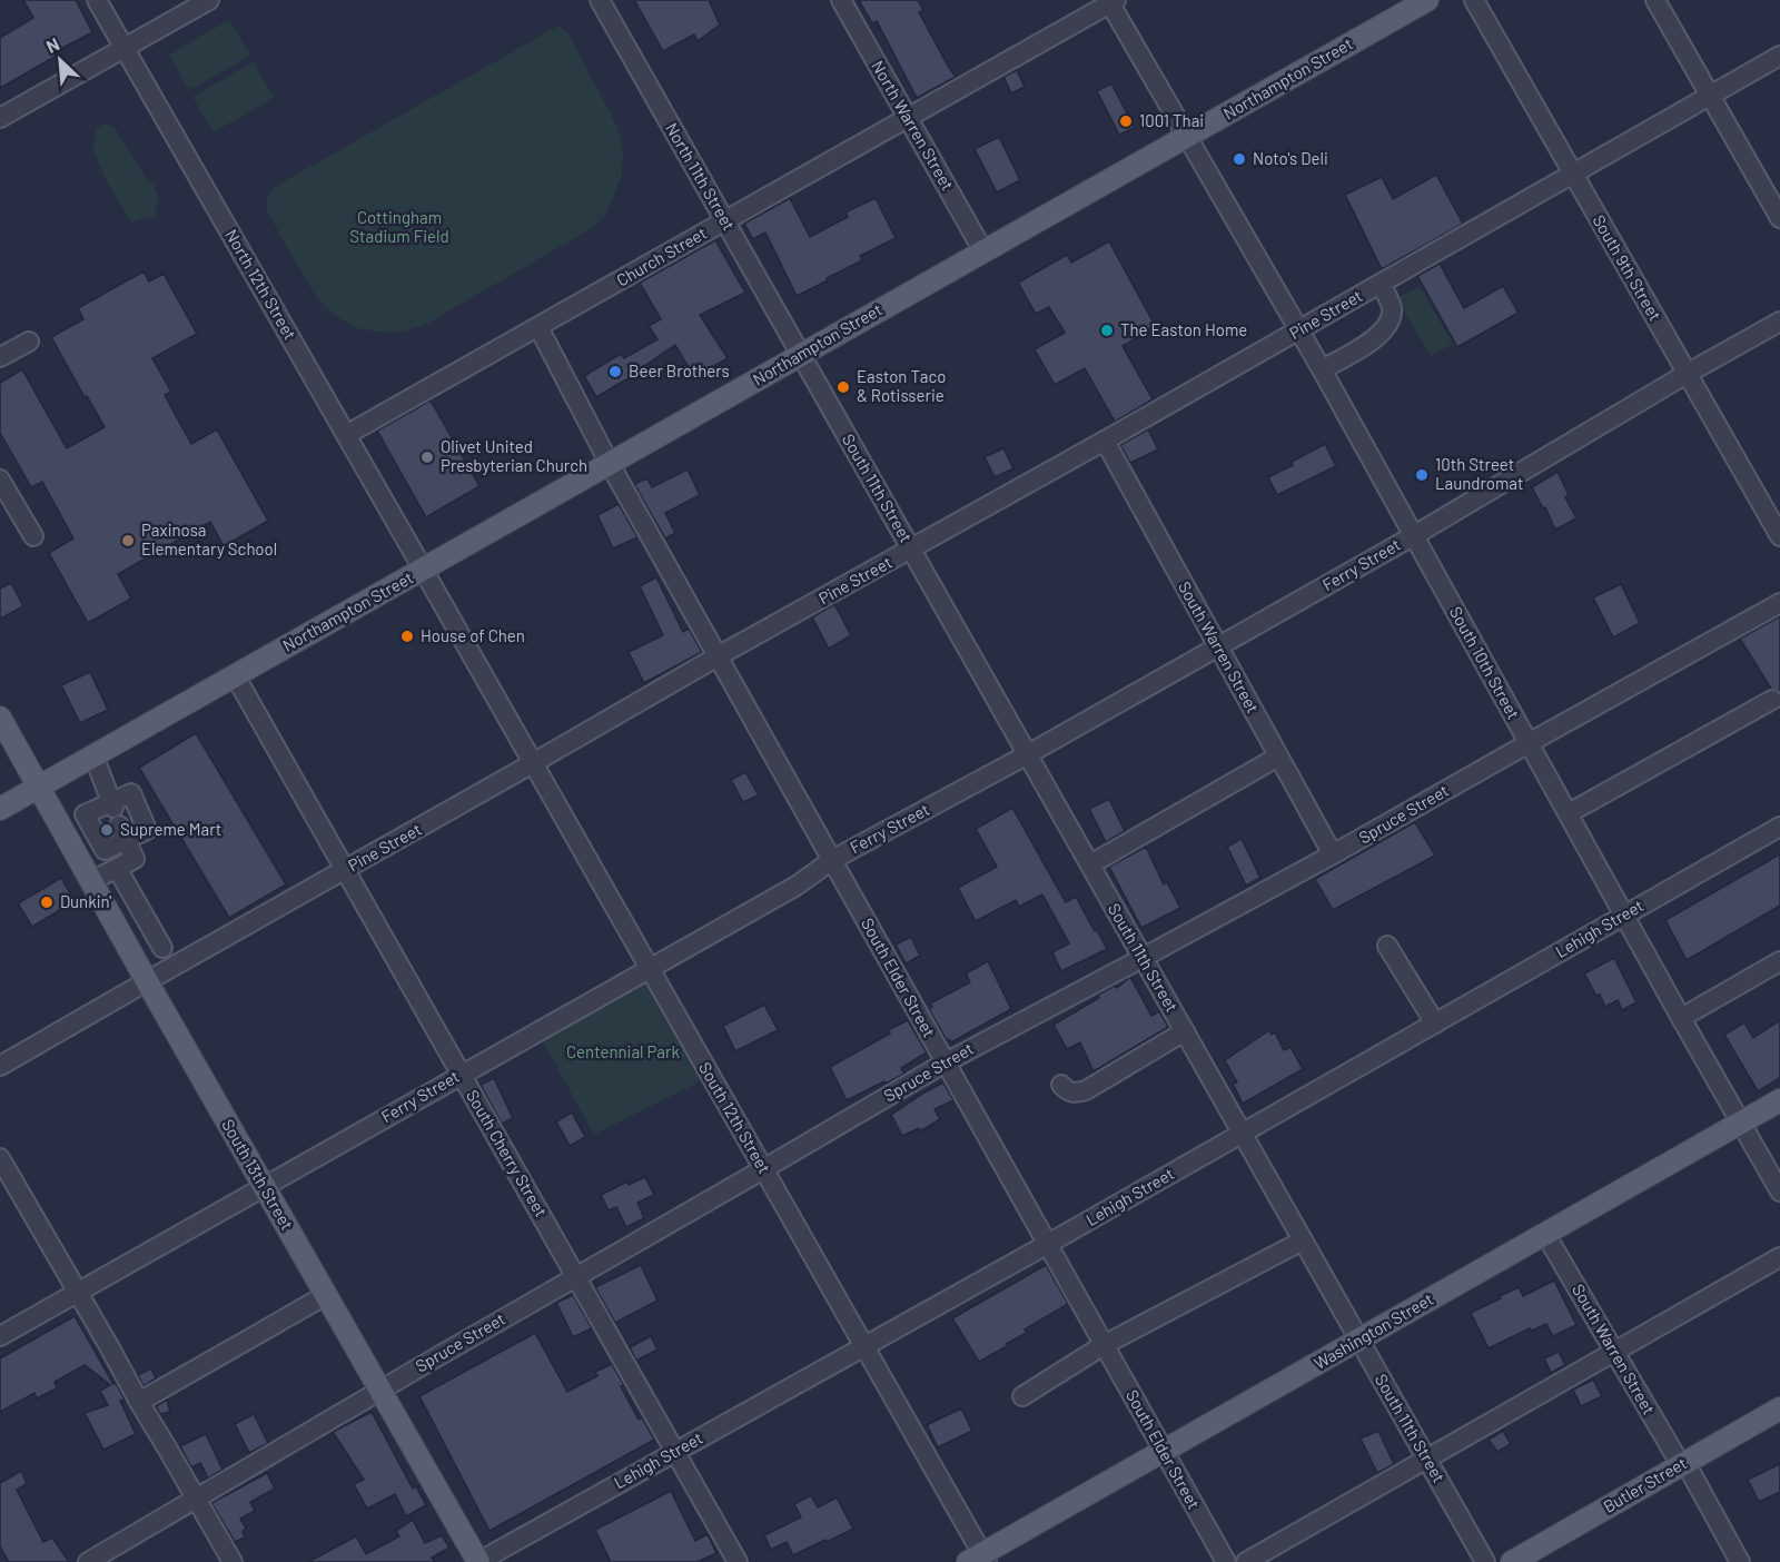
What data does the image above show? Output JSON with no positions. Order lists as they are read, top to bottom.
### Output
{
  "streets": {
    "main road": [
      "Northampton Street",
      "South 13th Street",
      "Washington Street",
      "Butler Street"
    ],
    "street": [
      "North Warren Street",
      "North 11th Street",
      "Church Street",
      "South 9th Street",
      "North 12th Street",
      "Pine Street",
      "South 11th Street",
      "Ferry Street",
      "South Warren Street",
      "South 10th Street",
      "Spruce Street",
      "Lehigh Street",
      "South Elder Street",
      "South 12th Street",
      "South Cherry Street"
    ]
  },
  "crossings": [
    ["Northampton Street", "North Warren Street"],
    ["Northampton Street", "North 11th Street"],
    ["Northampton Street", "North 12th Street"],
    ["Northampton Street", "South 11th Street"],
    ["Northampton Street", "South 10th Street"],
    ["Northampton Street", "South Elder Street"],
    ["Northampton Street", "South 12th Street"],
    ["Northampton Street", "South Cherry Street"],
    ["Northampton Street", "South 13th Street"],
    ["North Warren Street", "Church Street"],
    ["North 11th Street", "Church Street"],
    ["North 11th Street", "South 11th Street"],
    ["Church Street", "North 12th Street"],
    ["Church Street", "South 10th Street"],
    ["Church Street", "South Elder Street"],
    ["South 9th Street", "Pine Street"],
    ["South 9th Street", "Ferry Street"],
    ["North 12th Street", "South 12th Street"],
    ["Pine Street", "South 11th Street"],
    ["Pine Street", "South Warren Street"],
    ["Pine Street", "South 10th Street"],
    ["Pine Street", "South Elder Street"],
    ["Pine Street", "South 12th Street"],
    ["Pine Street", "South Cherry Street"],
    ["Pine Street", "South 13th Street"],
    ["South 11th Street", "Ferry Street"],
    ["South 11th Street", "Spruce Street"],
    ["South 11th Street", "Lehigh Street"],
    ["South 11th Street", "Washington Street"],
    ["Ferry Street", "South Warren Street"],
    ["Ferry Street", "South 10th Street"],
    ["Ferry Street", "South Elder Street"],
    ["Ferry Street", "South 12th Street"],
    ["Ferry Street", "South Cherry Street"],
    ["Ferry Street", "South 13th Street"],
    ["South Warren Street", "Spruce Street"],
    ["South Warren Street", "Washington Street"],
    ["South Warren Street", "Butler Street"],
    ["South 10th Street", "Spruce Street"],
    ["South 10th Street", "Lehigh Street"],
    ["South 10th Street", "Washington Street"],
    ["Spruce Street", "South Elder Street"],
    ["Spruce Street", "South 12th Street"],
    ["Spruce Street", "South Cherry Street"],
    ["Spruce Street", "South 13th Street"],
    ["Lehigh Street", "South Elder Street"],
    ["Lehigh Street", "South 12th Street"],
    ["Lehigh Street", "South Cherry Street"],
    ["Lehigh Street", "South 13th Street"],
    ["South Elder Street", "Washington Street"],
    ["South 12th Street", "Washington Street"]
  ],
  "parks": ["Cottingham Stadium Field", "Centennial Park"],
  "places": [
    "1001 Thai",
    "Noto's Deli",
    "The Easton Home",
    "Beer Brothers",
    "Easton Taco & Rotisserie",
    "Olivet United Presbyterian Church",
    "10th Street Laundromat",
    "Paxinosa Elementary School",
    "House of Chen",
    "Supreme Mart",
    "Dunkin'"
  ],
  "north": "top left"
}
